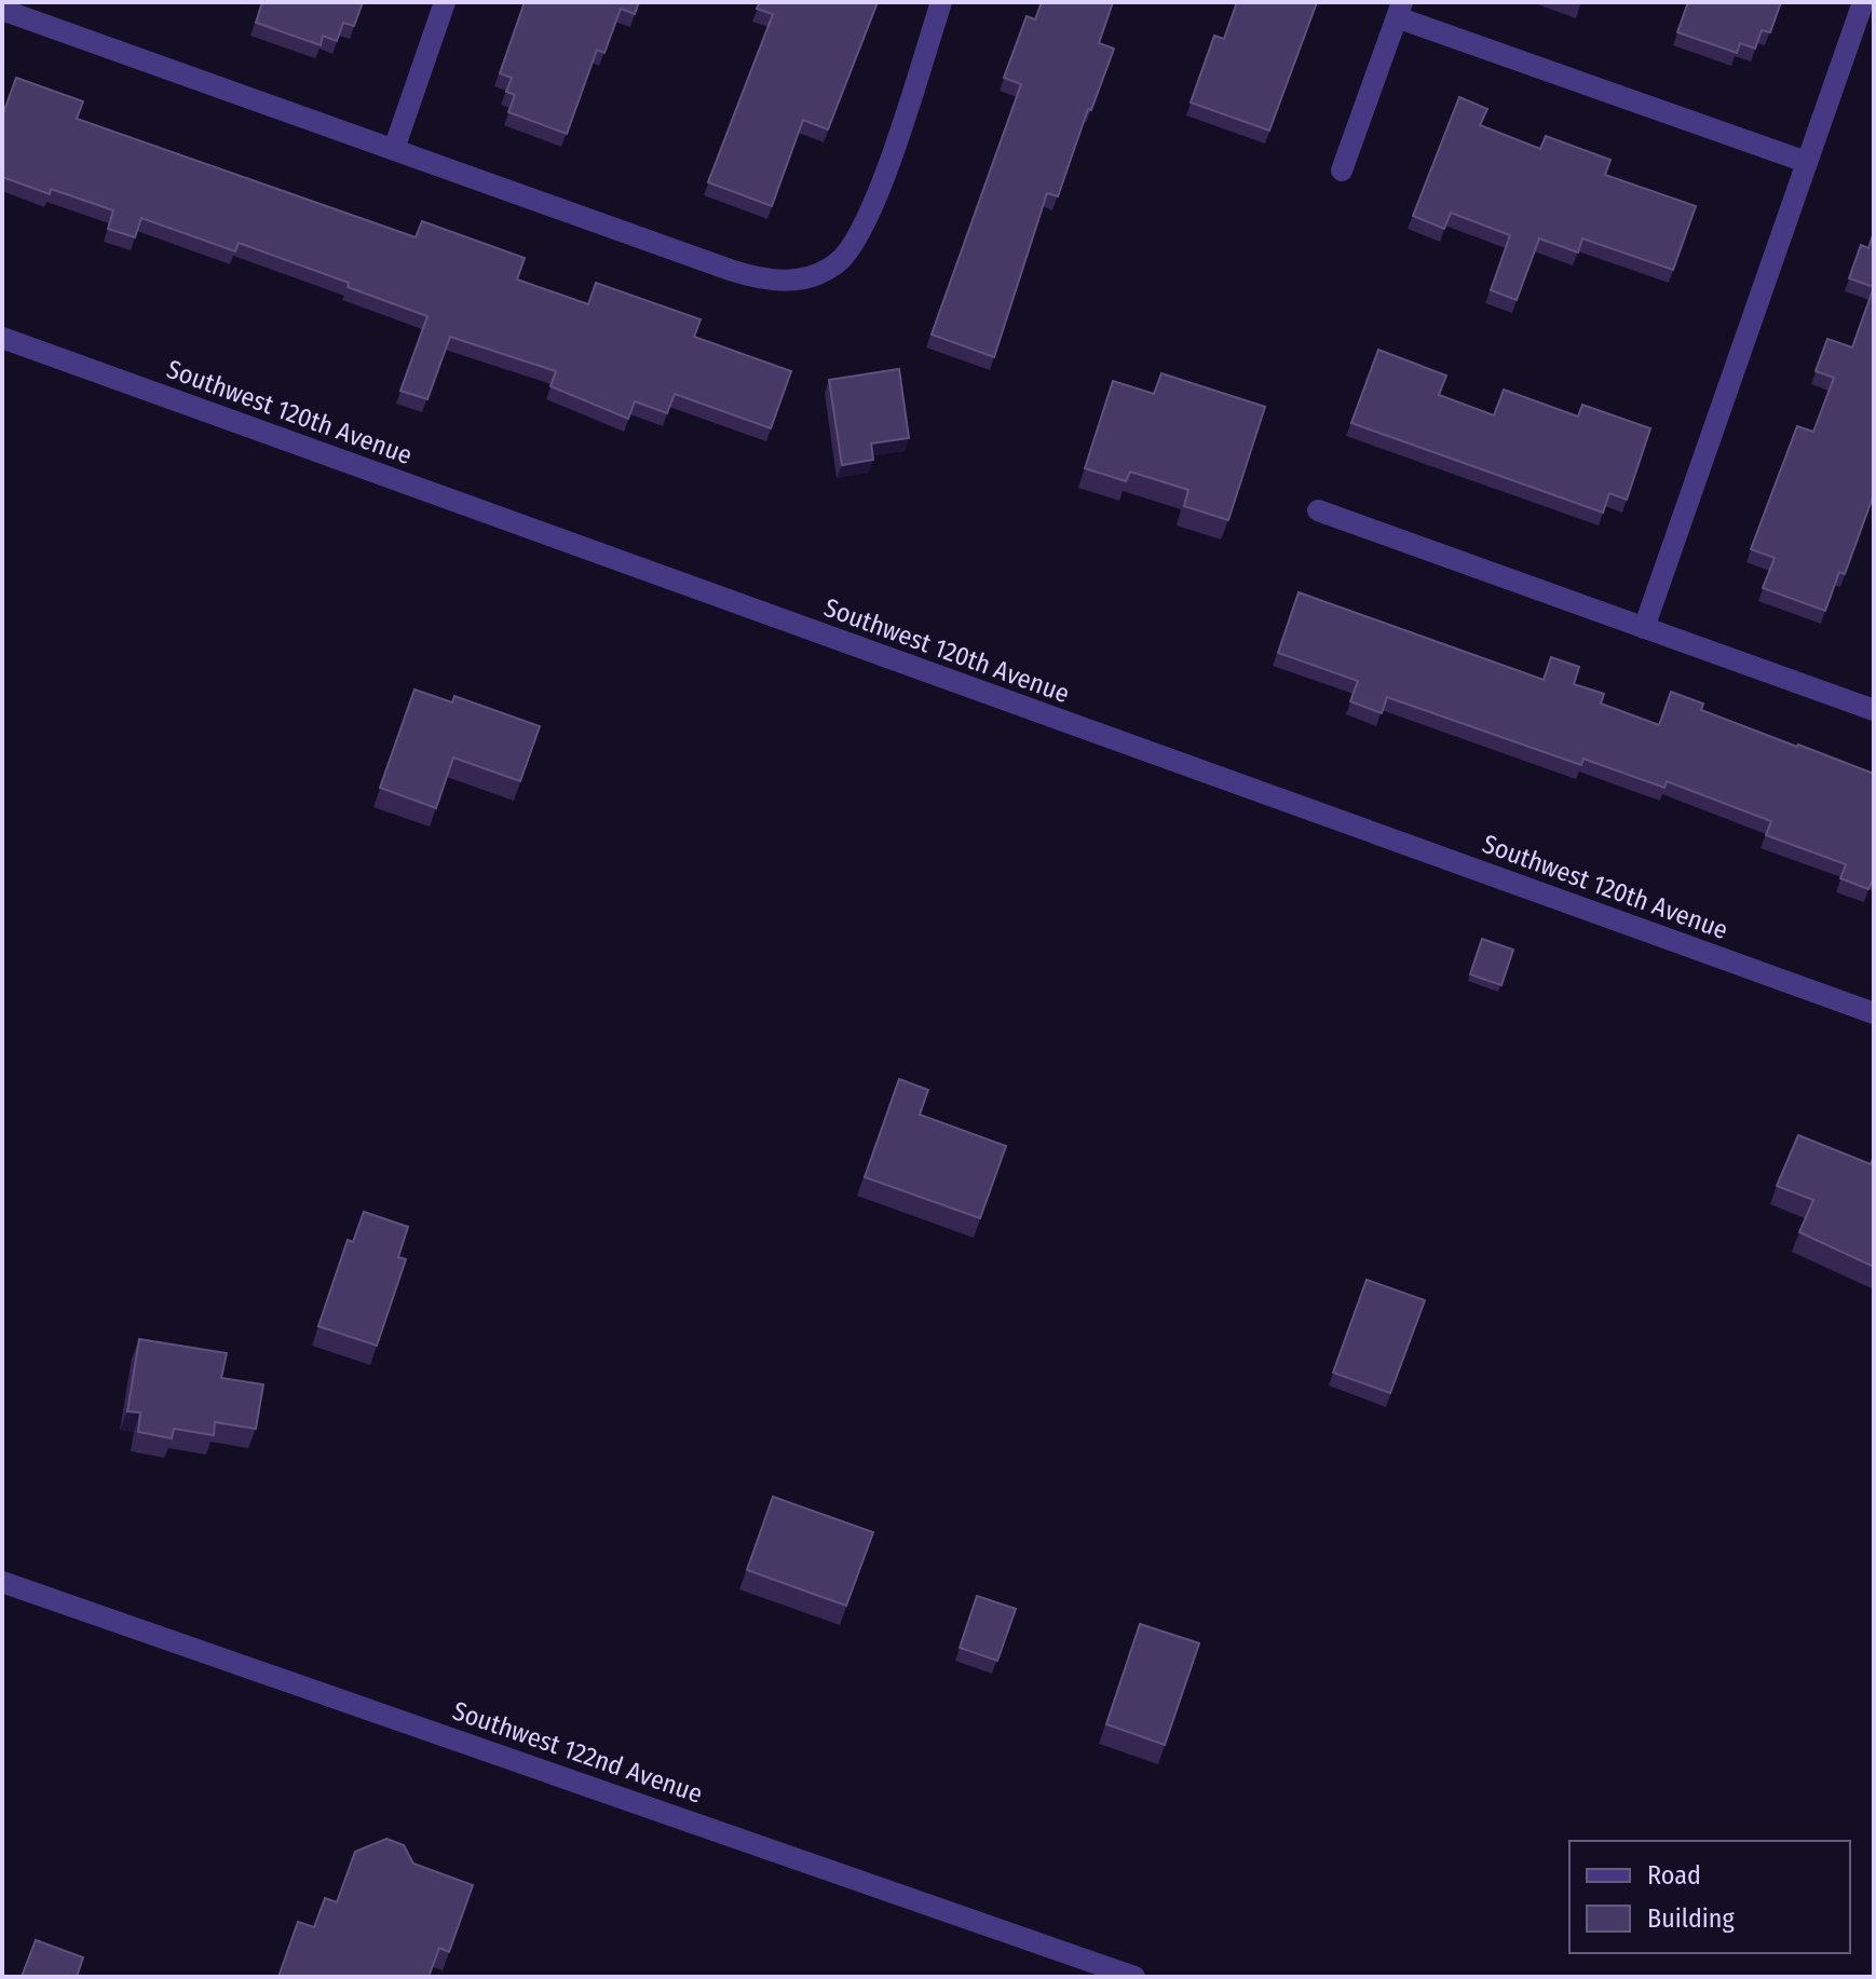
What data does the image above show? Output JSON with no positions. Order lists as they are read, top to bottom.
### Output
{
  "streets": {
    "street": ["Southwest 120th Avenue", "Southwest 122nd Avenue"]
  },
  "legend": ["Road", "Building"]
}
